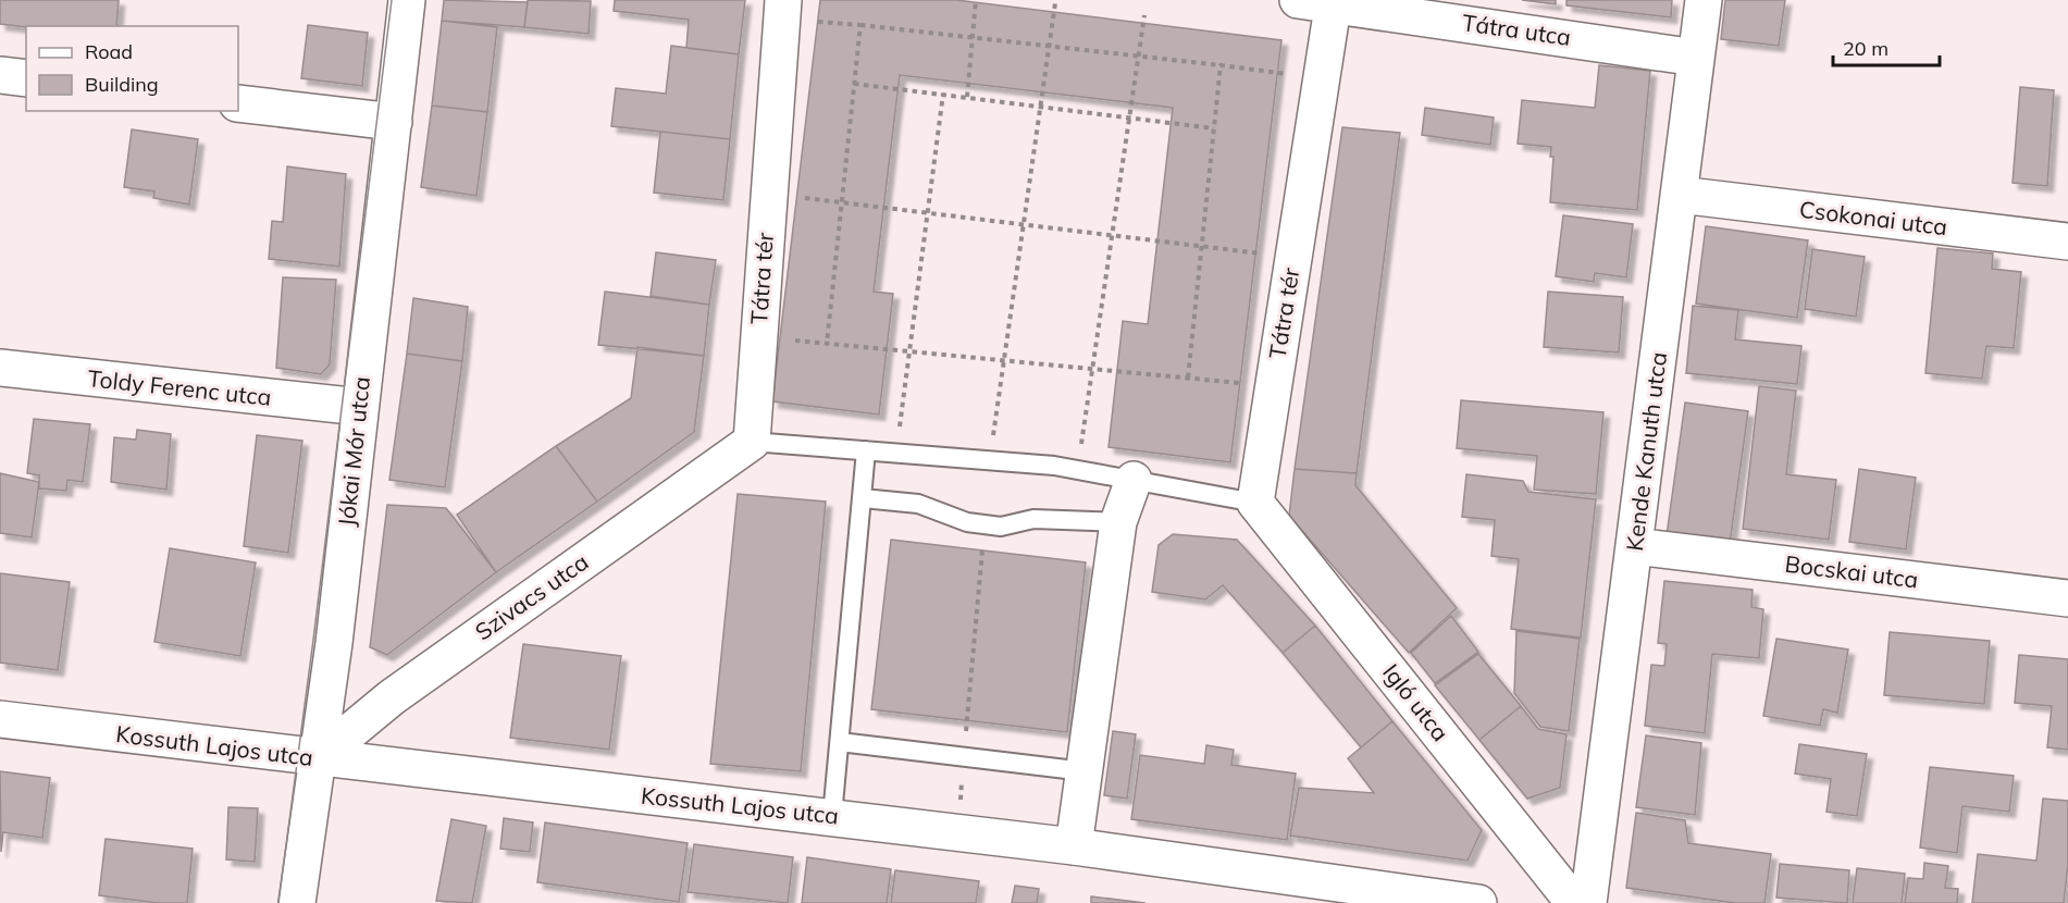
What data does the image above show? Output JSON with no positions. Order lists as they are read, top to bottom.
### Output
{
  "streets": {
    "street": [
      "Tátra utca",
      "Csokonai utca",
      "Tátra tér",
      "Toldy Ferenc utca",
      "Jókai Mór utca",
      "Kende Kanuth utca",
      "Bocskai utca",
      "Szivacs utca",
      "Igló utca",
      "Kossuth Lajos utca"
    ]
  },
  "crossings": [
    ["Tátra utca", "Tátra tér"],
    ["Tátra utca", "Kende Kanuth utca"],
    ["Csokonai utca", "Kende Kanuth utca"],
    ["Tátra tér", "Szivacs utca"],
    ["Tátra tér", "Igló utca"],
    ["Toldy Ferenc utca", "Jókai Mór utca"],
    ["Jókai Mór utca", "Szivacs utca"],
    ["Jókai Mór utca", "Kossuth Lajos utca"],
    ["Kende Kanuth utca", "Bocskai utca"],
    ["Szivacs utca", "Kossuth Lajos utca"]
  ],
  "legend": ["Road", "Building"],
  "scale_bar": "20 m"
}
